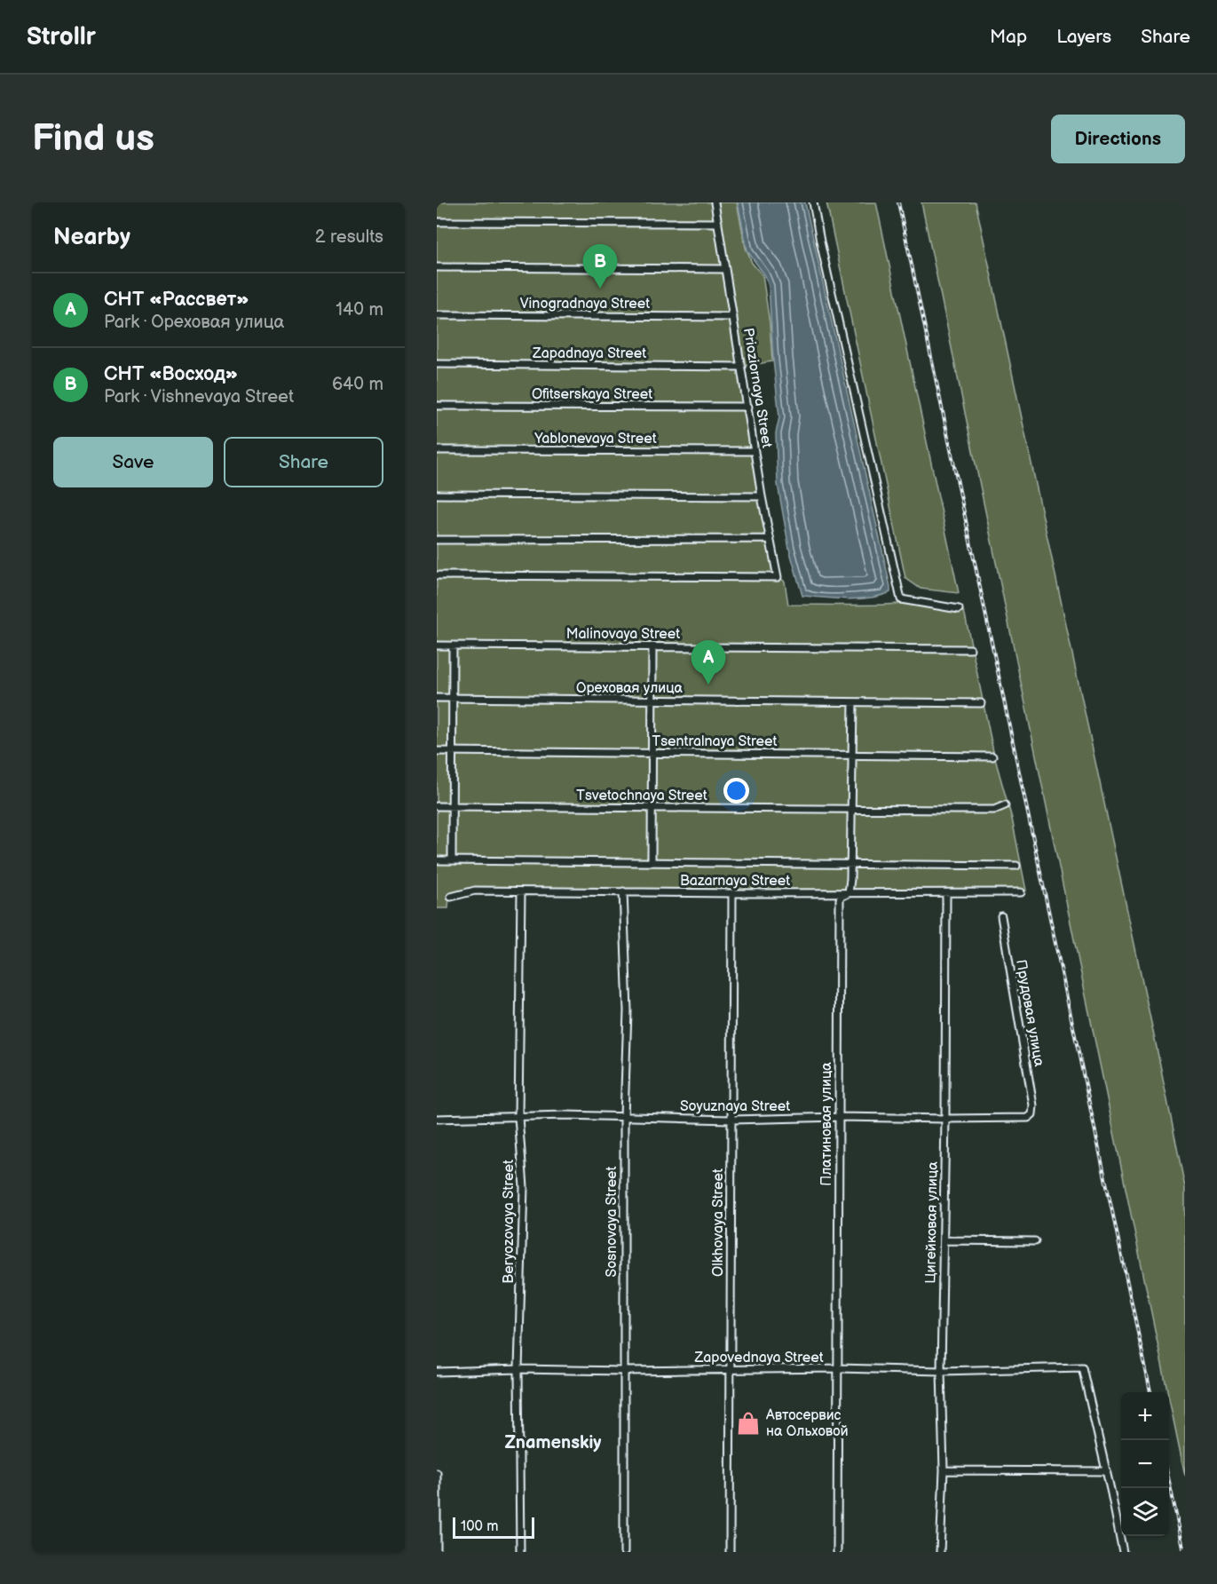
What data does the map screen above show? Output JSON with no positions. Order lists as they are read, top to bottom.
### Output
{
  "streets": {
    "street": [
      "Vinogradnaya Street",
      "Zapadnaya Street",
      "Prioziornaya Street",
      "Ofitserskaya Street",
      "Yablonevaya Street",
      "Malinovaya Street",
      "Ореховая улица",
      "Tsentralnaya Street",
      "Tsvetochnaya Street",
      "Bazarnaya Street",
      "Прудовая улица",
      "Soyuznaya Street",
      "Платиновая улица",
      "Beryozovaya Street",
      "Sosnovaya Street",
      "Olkhovaya Street",
      "Цигейковая улица",
      "Zapovednaya Street"
    ]
  },
  "crossings": [
    ["Vinogradnaya Street", "Prioziornaya Street"],
    ["Zapadnaya Street", "Prioziornaya Street"],
    ["Prioziornaya Street", "Ofitserskaya Street"],
    ["Prioziornaya Street", "Yablonevaya Street"],
    ["Ореховая улица", "Платиновая улица"],
    ["Tsentralnaya Street", "Платиновая улица"],
    ["Tsvetochnaya Street", "Платиновая улица"],
    ["Bazarnaya Street", "Платиновая улица"],
    ["Bazarnaya Street", "Beryozovaya Street"],
    ["Bazarnaya Street", "Sosnovaya Street"],
    ["Bazarnaya Street", "Olkhovaya Street"],
    ["Bazarnaya Street", "Цигейковая улица"],
    ["Прудовая улица", "Soyuznaya Street"],
    ["Soyuznaya Street", "Платиновая улица"],
    ["Soyuznaya Street", "Beryozovaya Street"],
    ["Soyuznaya Street", "Sosnovaya Street"],
    ["Soyuznaya Street", "Olkhovaya Street"],
    ["Soyuznaya Street", "Цигейковая улица"],
    ["Платиновая улица", "Zapovednaya Street"],
    ["Beryozovaya Street", "Zapovednaya Street"],
    ["Sosnovaya Street", "Zapovednaya Street"],
    ["Olkhovaya Street", "Zapovednaya Street"],
    ["Цигейковая улица", "Zapovednaya Street"]
  ],
  "districts": ["Znamenskiy"],
  "places": {
    "shop": ["Автосервис на Ольховой"]
  },
  "scale_bar": "100 m",
  "page": {
    "header": "Strollr",
    "nav": ["Map", "Layers", "Share"],
    "buttons": [
      "Directions",
      ["Save", "Share"]
    ],
    "title": "Find us",
    "heading": ["Nearby", "2 results"],
    "pins": ["B", "A"],
    "list": [
      {
        "mark": "A",
        "name": "СНТ «Рассвет»",
        "note": "Park · Ореховая улица",
        "value": "140 m"
      },
      {
        "mark": "B",
        "name": "СНТ «Восход»",
        "note": "Park · Vishnevaya Street",
        "value": "640 m"
      }
    ],
    "map_buttons": ["+", "−"],
    "scale": "100 m"
  }
}
